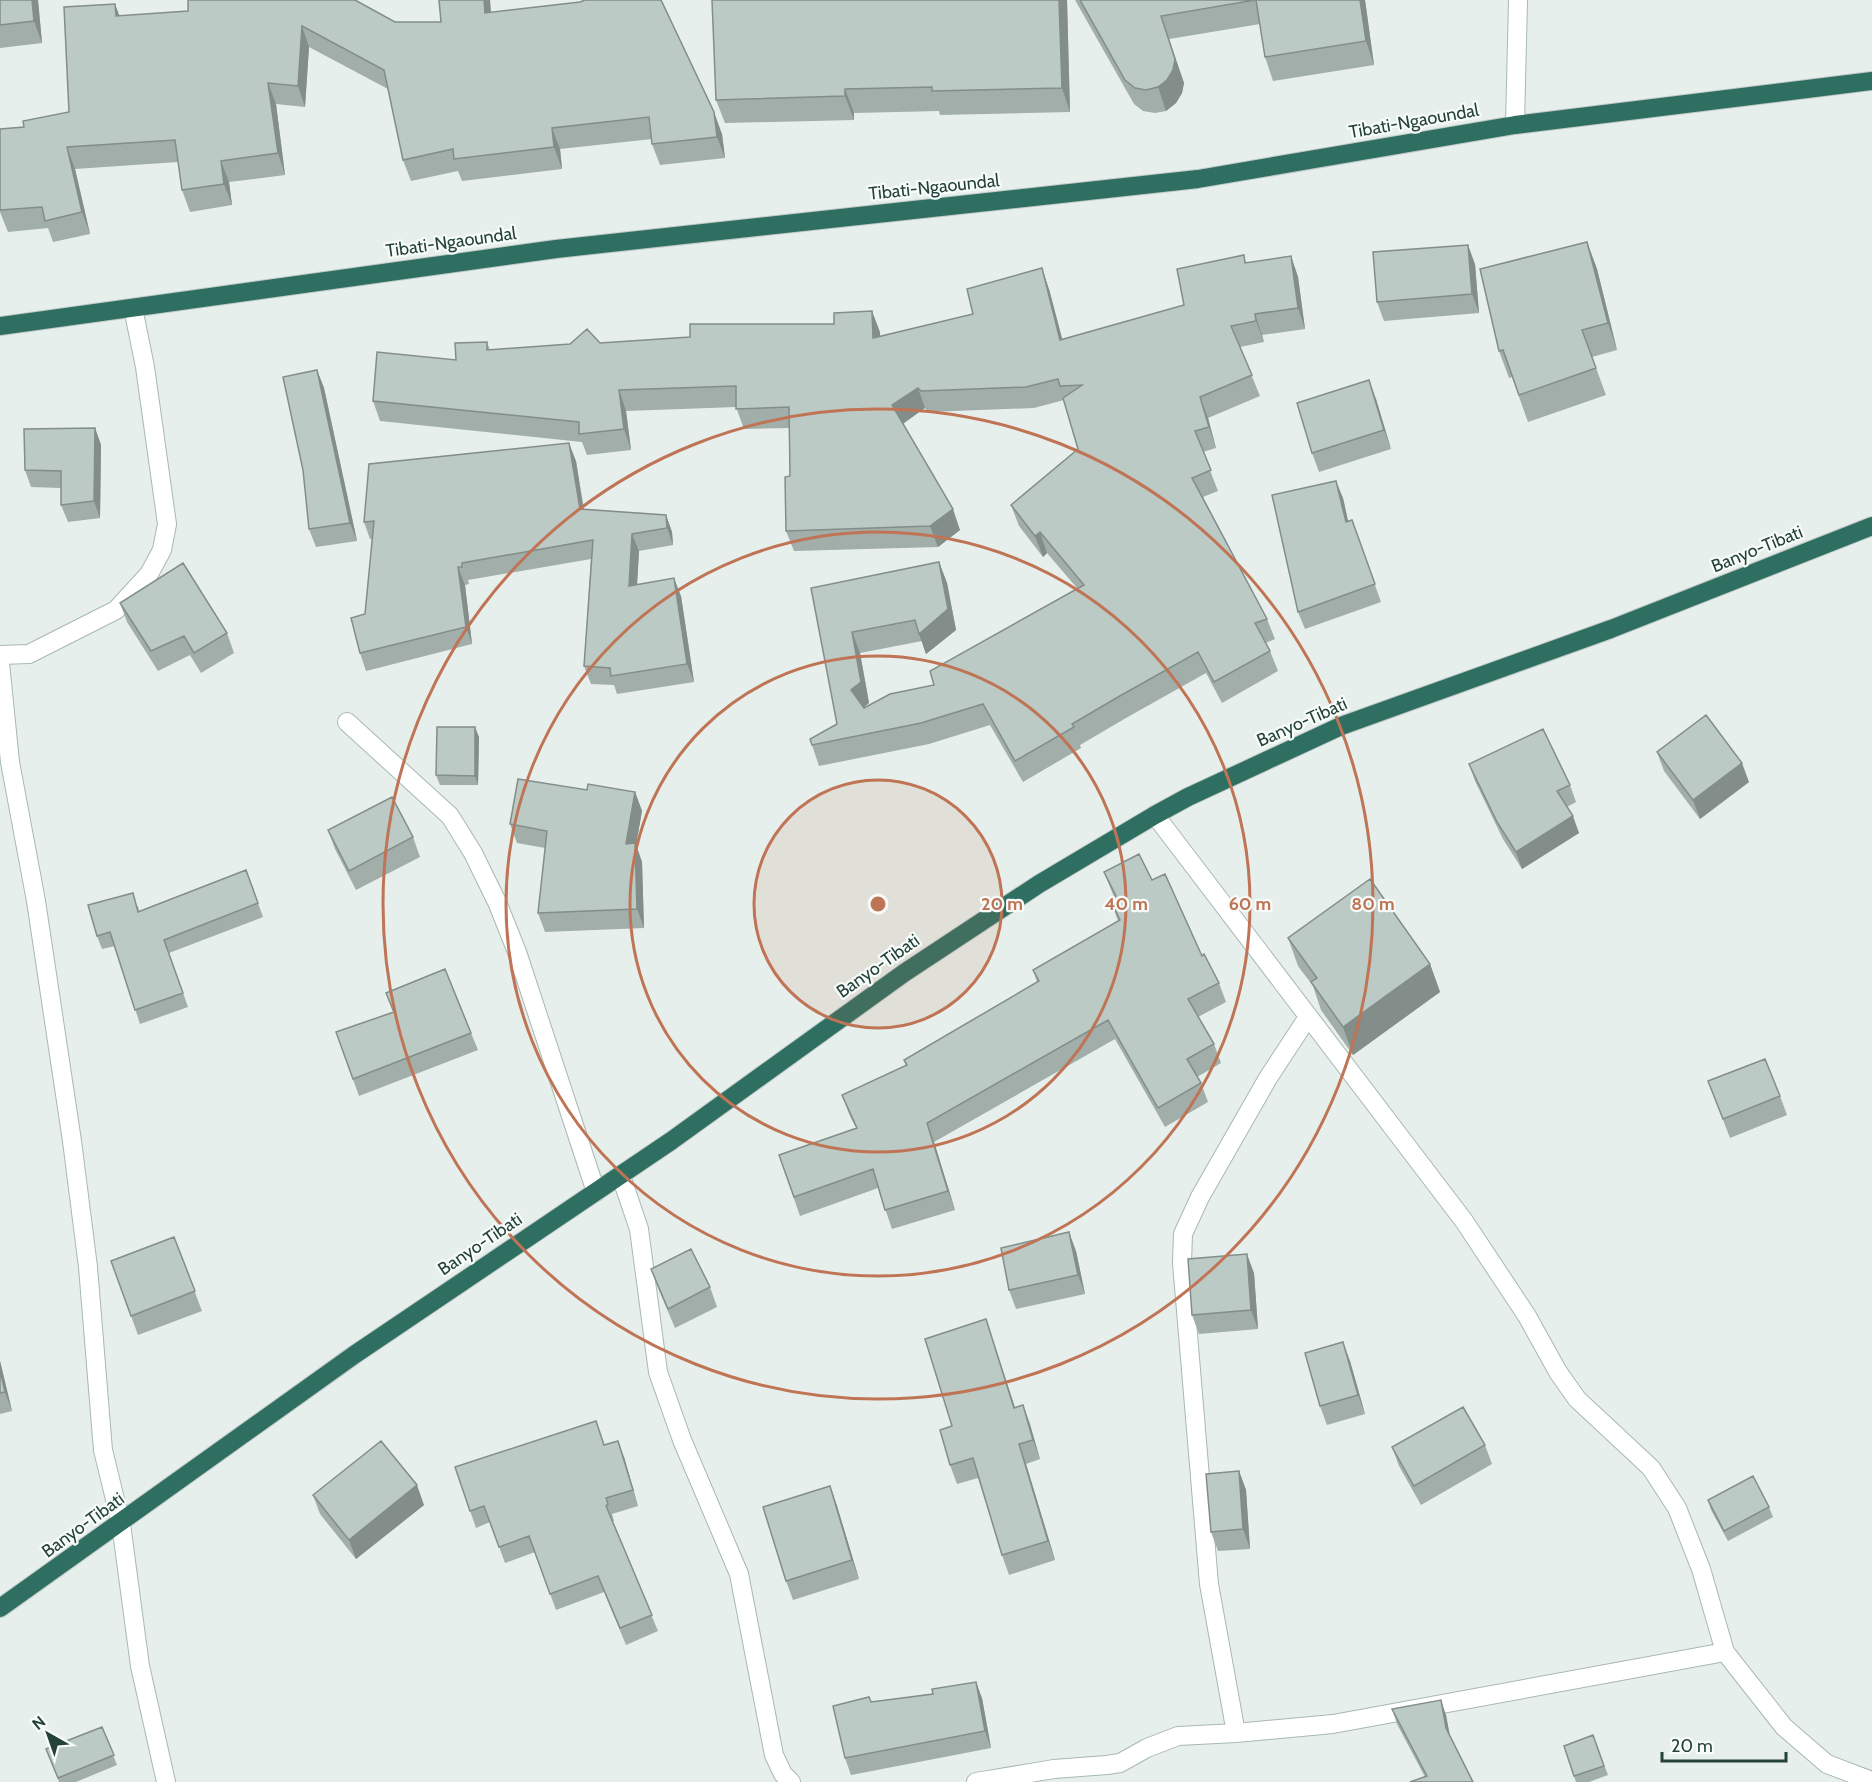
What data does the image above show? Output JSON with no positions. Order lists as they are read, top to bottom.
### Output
{
  "streets": {
    "highway": ["Tibati-Ngaoundal", "Banyo-Tibati"]
  },
  "scale_bar": "20 m",
  "north": "top left",
  "rings": [
    "20 m",
    "40 m",
    "60 m",
    "80 m"
  ]
}
